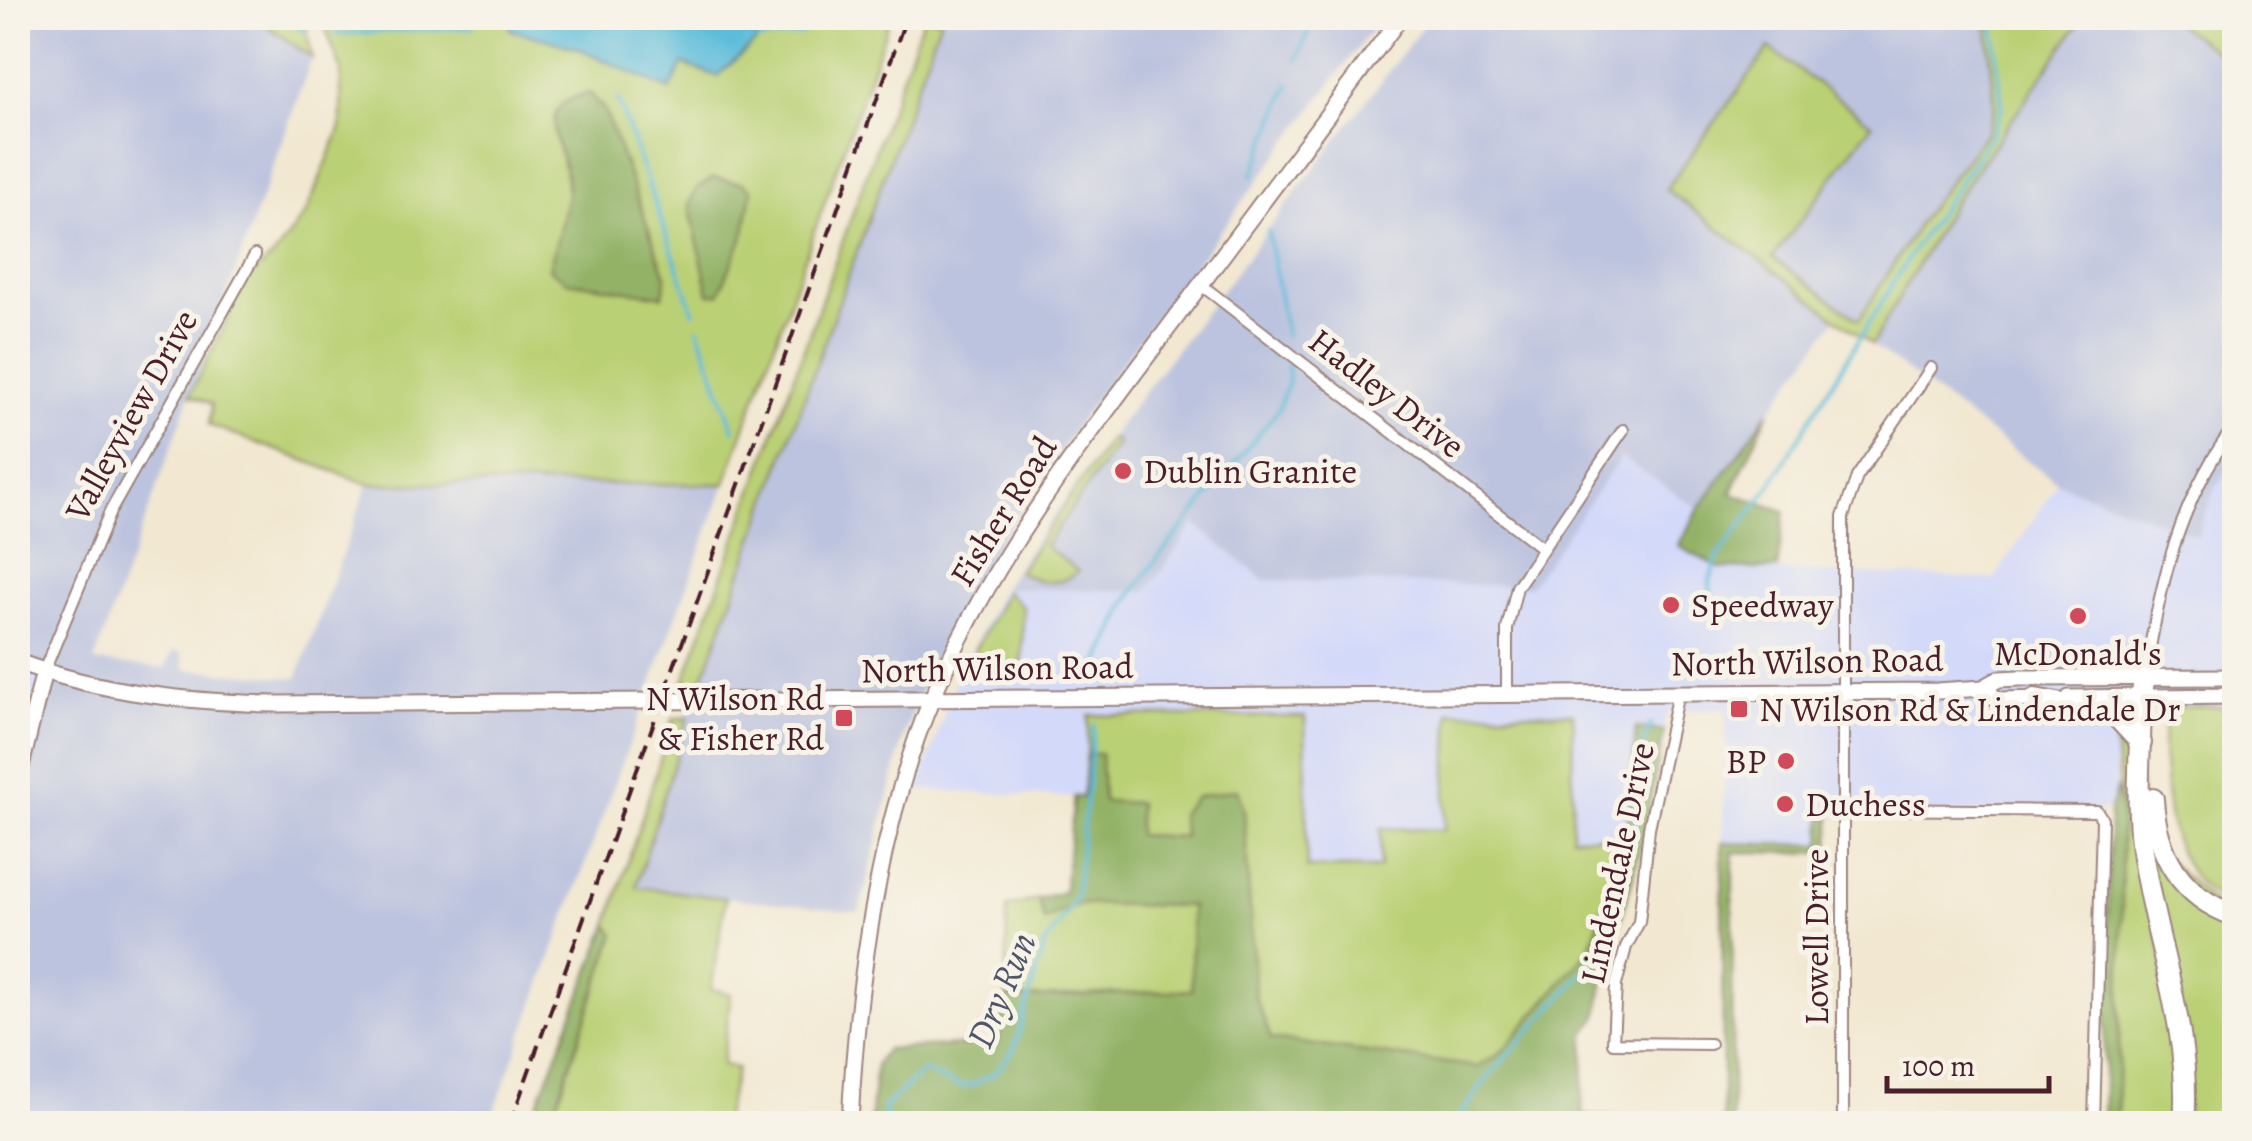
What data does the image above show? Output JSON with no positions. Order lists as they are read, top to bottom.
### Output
{
  "streets": {
    "main road": ["Valleyview Drive", "Fisher Road", "North Wilson Road"],
    "street": ["Hadley Drive", "Lindendale Drive", "Lowell Drive"]
  },
  "crossings": [
    ["Hadley Drive", "Fisher Road"],
    ["Valleyview Drive", "North Wilson Road"],
    ["Fisher Road", "North Wilson Road"],
    ["North Wilson Road", "Lindendale Drive"],
    ["North Wilson Road", "Lowell Drive"]
  ],
  "water": ["Dry Run"],
  "places": {
    "other": [
      "Dublin Granite",
      "Speedway",
      "McDonald's",
      "BP",
      "Duchess"
    ],
    "transit": ["N Wilson Rd & Lindendale Dr", "N Wilson Rd & Fisher Rd"]
  },
  "scale_bar": "100 m"
}
